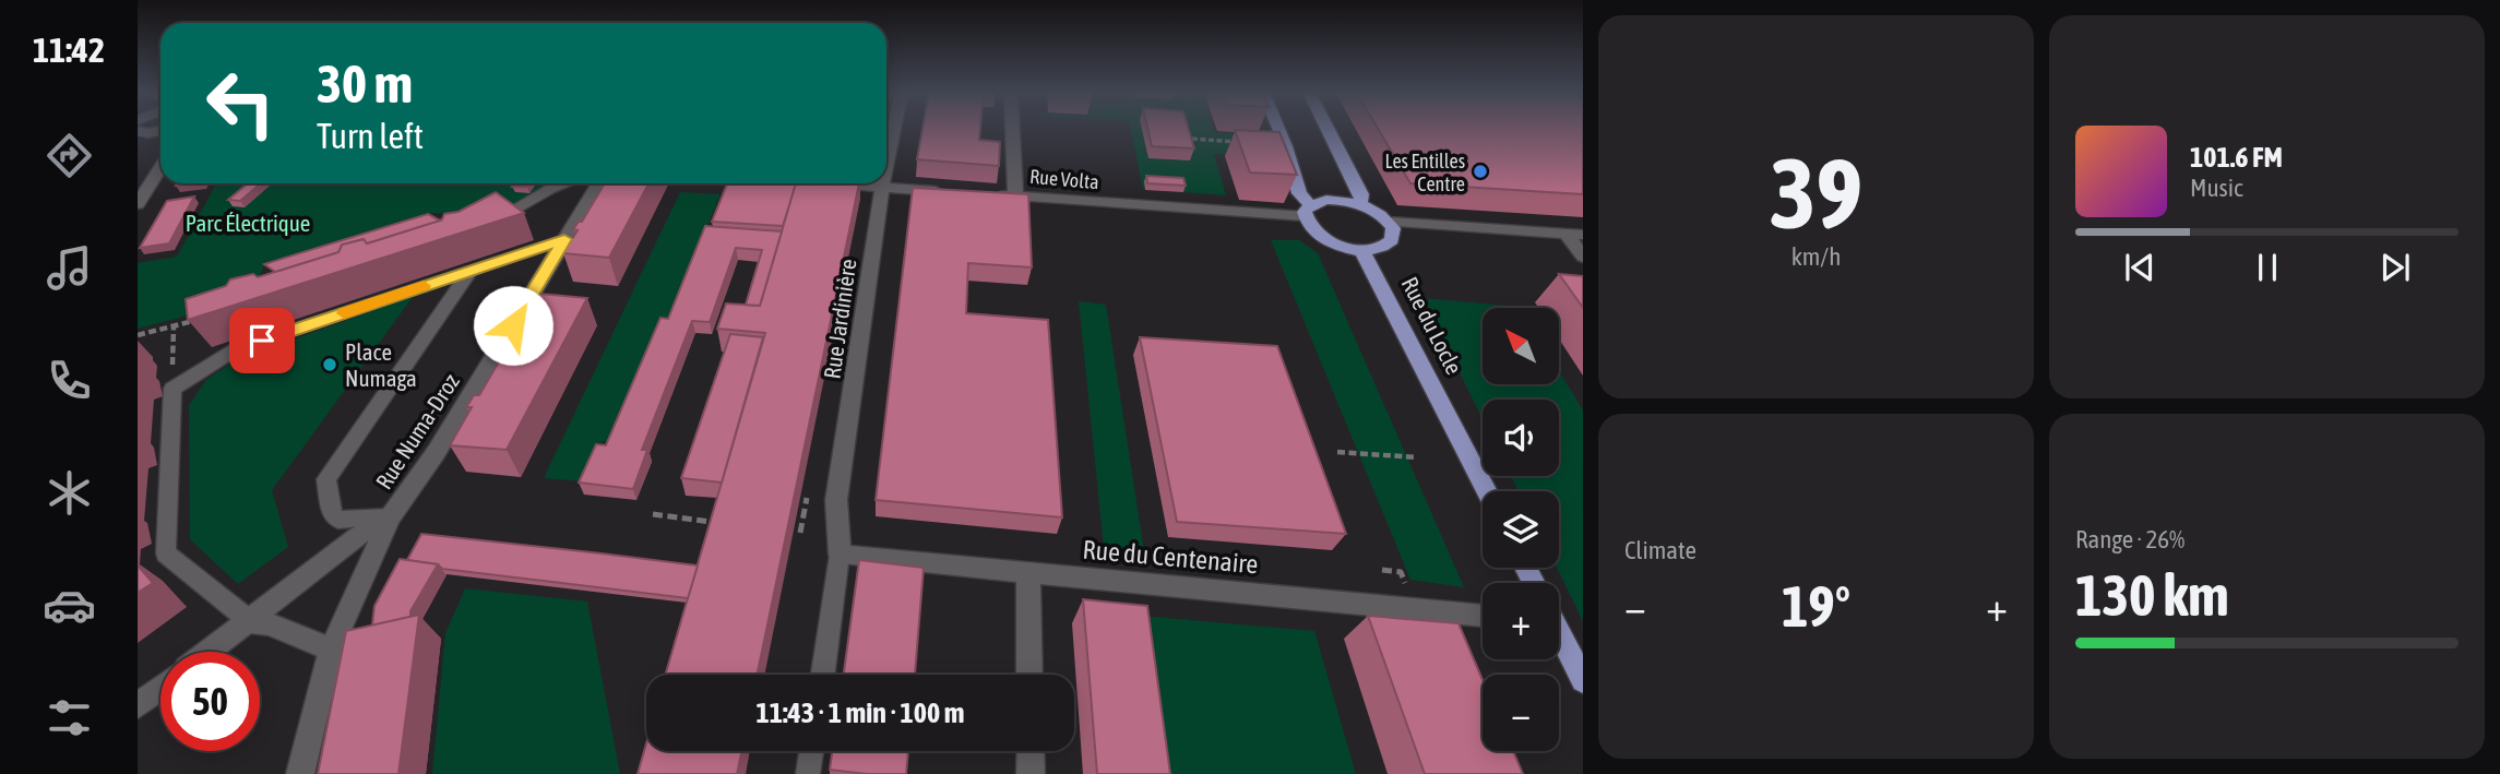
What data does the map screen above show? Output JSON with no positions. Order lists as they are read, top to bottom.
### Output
{
  "streets": {
    "main road": ["Rue du Locle"],
    "street": [
      "Rue Volta",
      "Rue Jardinière",
      "Rue Numa-Droz",
      "Rue du Centenaire"
    ]
  },
  "crossings": [
    ["Rue Jardinière", "Rue du Centenaire"]
  ],
  "parks": ["Parc Électrique"],
  "places": ["Les Entilles Centre", "Place Numaga"],
  "north": "top left",
  "page": {
    "tabs": "11:42",
    "tile": [
      ["39", "km/h"],
      "Climate",
      ["Range · 26%", "130 km"]
    ],
    "turn": ["30 m", "Turn left"],
    "song": ["101.6 FM", "Music"],
    "map_buttons": ["+", "−"],
    "heat": ["−", "19°", "+"],
    "limit": "50",
    "trip": "11:43 · 1 min · 100 m"
  }
}
